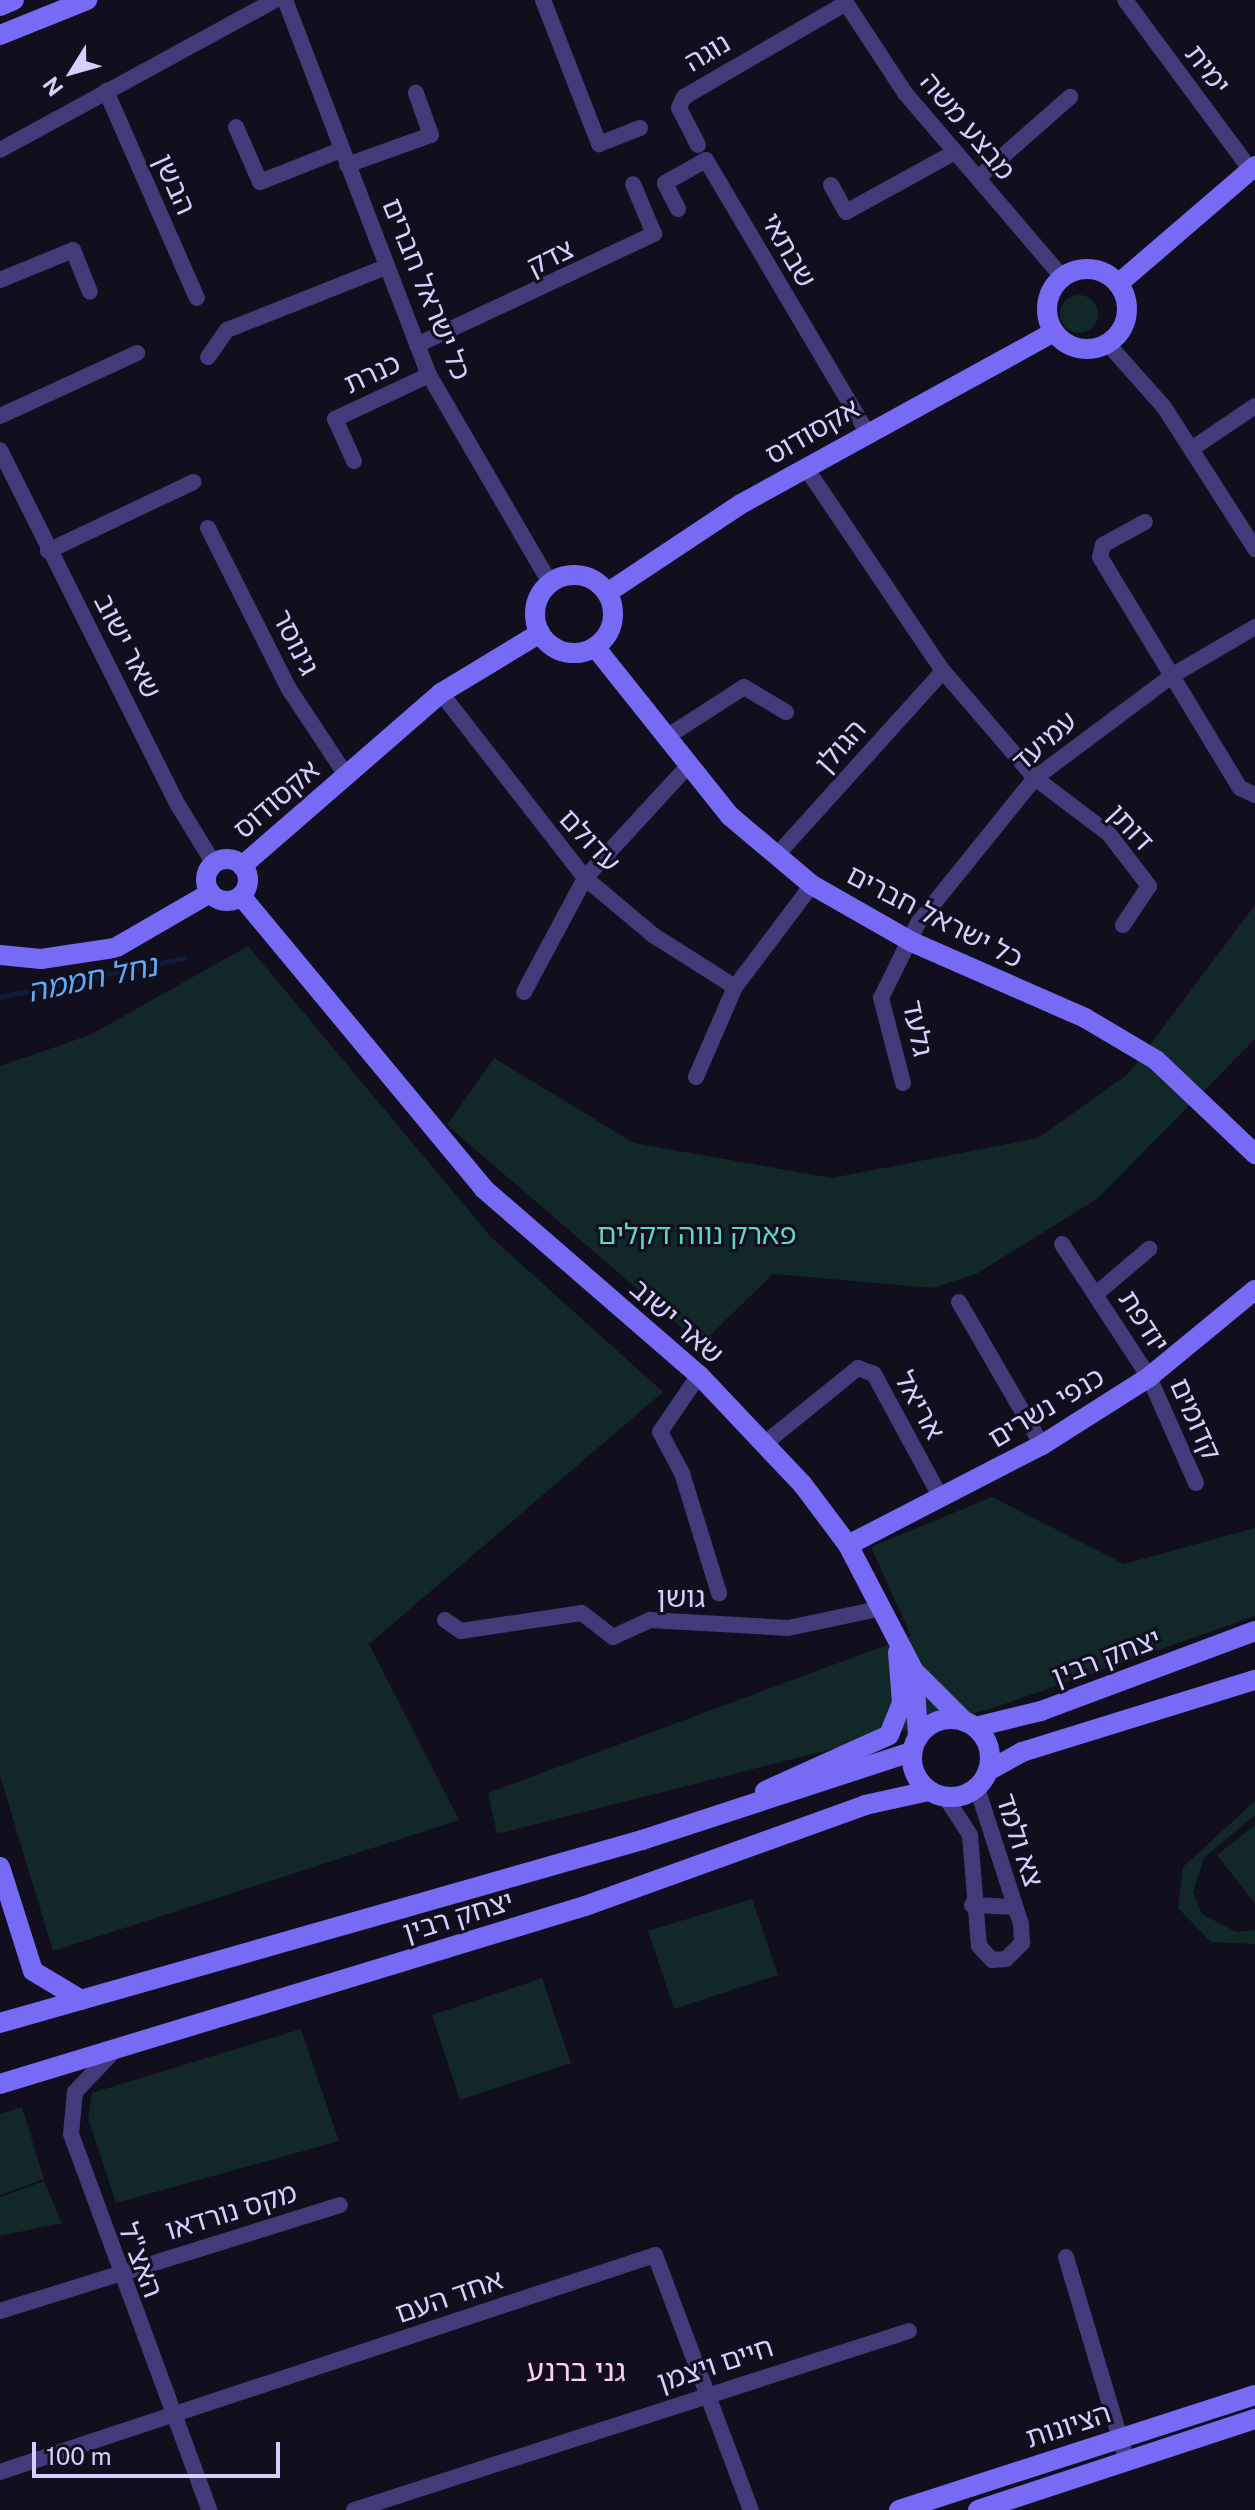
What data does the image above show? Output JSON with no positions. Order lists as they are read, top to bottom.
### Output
{
  "streets": {
    "street": [
      "נוגה",
      "ימית",
      "מבצע משה",
      "הבשן",
      "שבתאי",
      "צדק",
      "כל ישראל חברים",
      "כנרת",
      "אקסודוס",
      "גינוסר",
      "שאר ישוב",
      "עמיעד",
      "הגולן",
      "דותן",
      "עדולם",
      "גלעד",
      "יודפת",
      "אריאל",
      "כנפי נשרים",
      "קדומים",
      "גושן",
      "יצחק רבין",
      "צא ולמד",
      "מקס נורדאו",
      "האצ\"ל",
      "אחד העם",
      "חיים ויצמן",
      "הציונות"
    ]
  },
  "crossings": [
    ["נוגה", "מבצע משה"],
    ["מבצע משה", "אקסודוס"],
    ["שבתאי", "אקסודוס"],
    ["צדק", "כל ישראל חברים"],
    ["כל ישראל חברים", "כנרת"],
    ["כל ישראל חברים", "אקסודוס"],
    ["כל ישראל חברים", "עמיעד"],
    ["כל ישראל חברים", "הגולן"],
    ["כל ישראל חברים", "גלעד"],
    ["אקסודוס", "גינוסר"],
    ["אקסודוס", "שאר ישוב"],
    ["אקסודוס", "עדולם"],
    ["שאר ישוב", "אריאל"],
    ["שאר ישוב", "כנפי נשרים"],
    ["שאר ישוב", "גושן"],
    ["שאר ישוב", "יצחק רבין"],
    ["שאר ישוב", "צא ולמד"],
    ["עמיעד", "דותן"],
    ["עמיעד", "גלעד"],
    ["יודפת", "כנפי נשרים"],
    ["יודפת", "קדומים"],
    ["אריאל", "כנפי נשרים"],
    ["כנפי נשרים", "קדומים"],
    ["יצחק רבין", "צא ולמד"],
    ["יצחק רבין", "האצ\"ל"],
    ["מקס נורדאו", "האצ\"ל"],
    ["האצ\"ל", "אחד העם"],
    ["אחד העם", "חיים ויצמן"]
  ],
  "districts": ["גני ברנע"],
  "water": ["נחל חממה"],
  "parks": ["פארק נווה דקלים"],
  "scale_bar": "100 m",
  "north": "bottom left"
}
